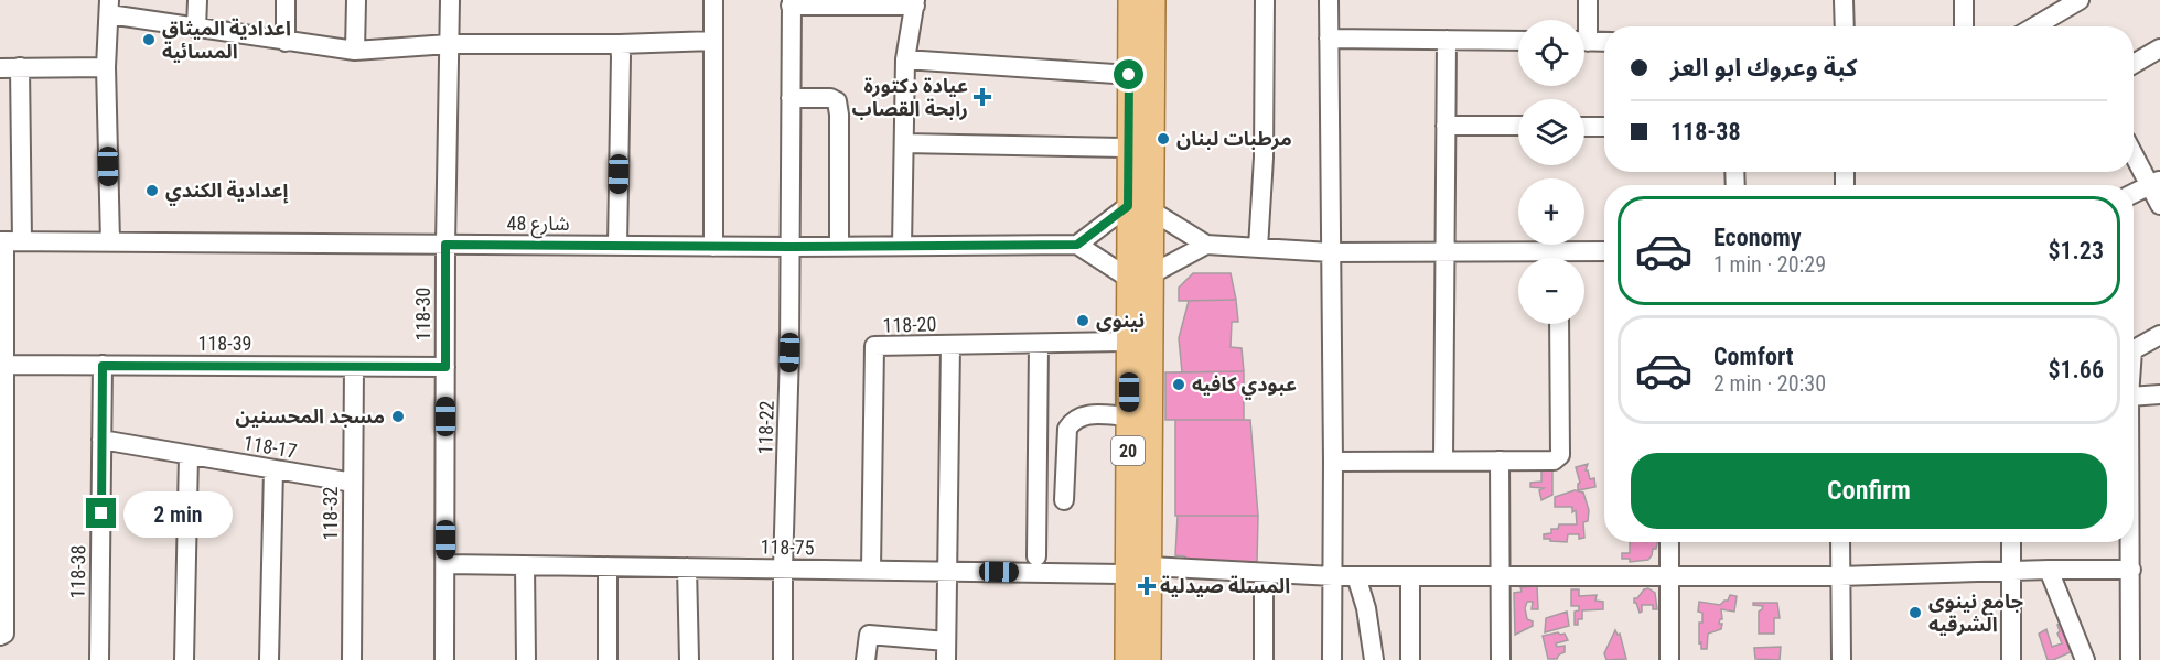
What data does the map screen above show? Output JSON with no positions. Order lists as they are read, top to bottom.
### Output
{
  "streets": {
    "main road": ["20"],
    "street": [
      "شارع 48",
      "118-30",
      "118-20",
      "118-39",
      "118-22",
      "118-17",
      "118-32",
      "118-75",
      "118-38"
    ]
  },
  "crossings": [
    ["شارع 48", "118-30"],
    ["شارع 48", "118-22"],
    ["118-30", "118-39"],
    ["118-30", "118-75"],
    ["118-20", "20"],
    ["118-20", "118-75"],
    ["118-39", "118-32"],
    ["118-39", "118-38"],
    ["118-22", "118-75"],
    ["118-17", "118-32"],
    ["118-17", "118-38"],
    ["20", "118-75"]
  ],
  "places": {
    "other": [
      "اعدادية الميثاق المسائية",
      "مرطبات لبنان",
      "إعدادية الكندي",
      "نينوى",
      "عبودي كافيه",
      "مسجد المحسنين",
      "جامع نينوى الشرقيه"
    ],
    "health": ["عيادة دكتورة رابحة القصاب", "المسلة صيدلية"]
  },
  "page": {
    "map_buttons": ["+", "−"],
    "banner": ["كبة وعروك ابو العز", "118-38"],
    "list": [
      {
        "name": "Economy",
        "note": "1 min · 20:29",
        "value": "$1.23"
      },
      {
        "name": "Comfort",
        "note": "2 min · 20:30",
        "value": "$1.66"
      }
    ],
    "buttons": "Confirm",
    "bubble": "2 min"
  }
}
